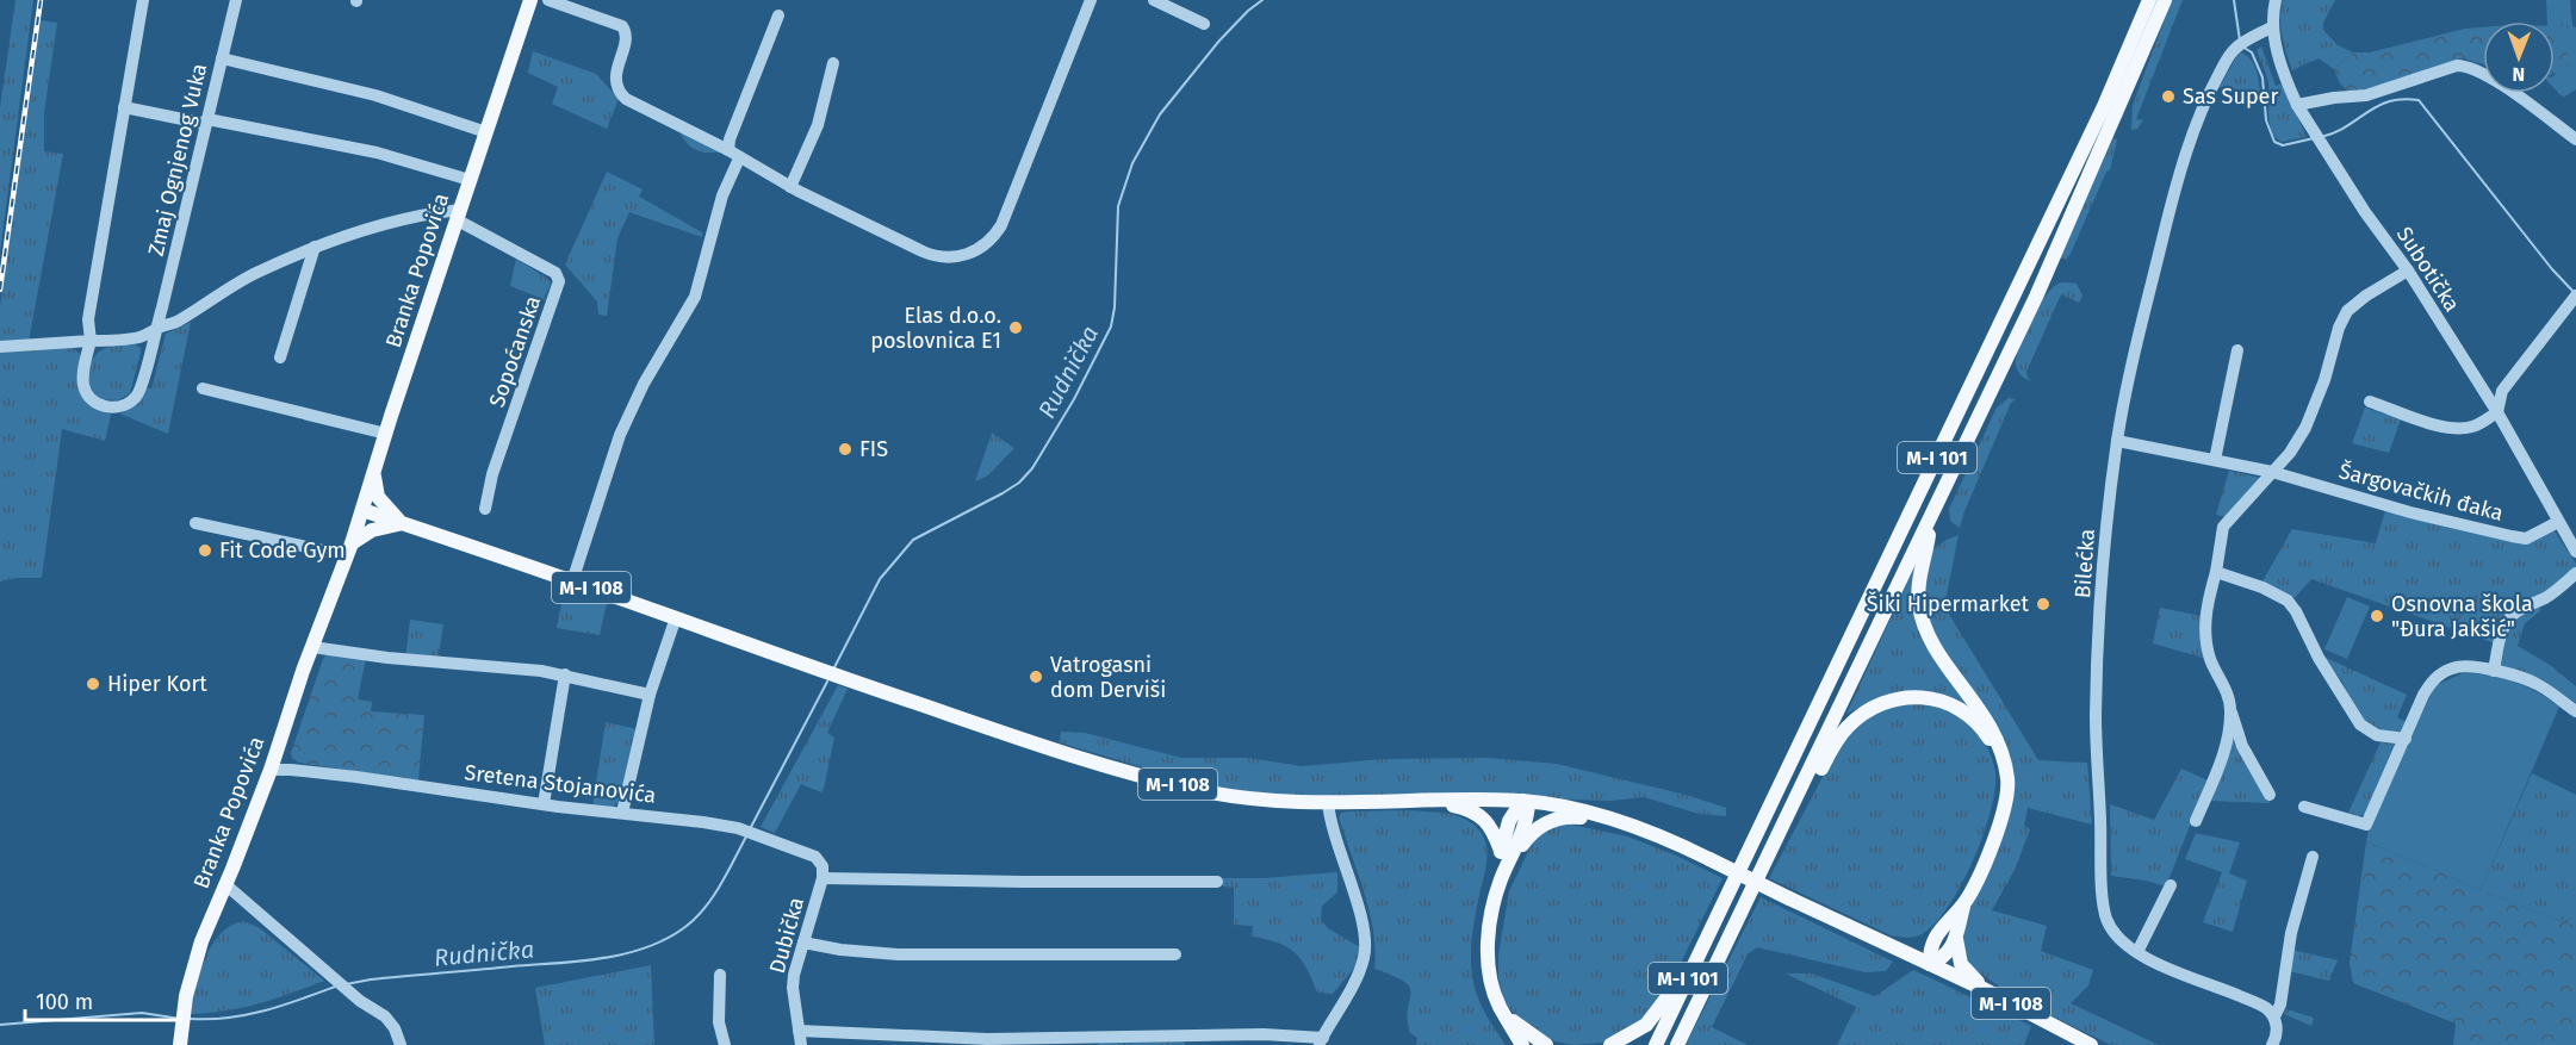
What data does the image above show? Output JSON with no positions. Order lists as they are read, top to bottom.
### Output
{
  "streets": {
    "main road": ["Branka Popovića", "M-I 101", "M-I 108"],
    "street": [
      "Zmaj Ognjenog Vuka",
      "Subotička",
      "Sopoćanska",
      "Šargovačkih đaka",
      "Bilećka",
      "Sretena Stojanovića",
      "Dubička"
    ]
  },
  "crossings": [
    ["Subotička", "Šargovačkih đaka"],
    ["Subotička", "Bilećka"],
    ["Branka Popovića", "Sopoćanska"],
    ["Branka Popovića", "M-I 108"],
    ["Branka Popovića", "Sretena Stojanovića"],
    ["Šargovačkih đaka", "Bilećka"],
    ["Sretena Stojanovića", "Dubička"]
  ],
  "water": ["Rudnička"],
  "places": [
    "Sas Super",
    "Elas d.o.o. poslovnica E1",
    "FIS",
    "Fit Code Gym",
    "Šiki Hipermarket",
    "Osnovna škola \"Đura Jakšić\"",
    "Vatrogasni dom Derviši",
    "Hiper Kort"
  ],
  "scale_bar": "100 m",
  "north": "bottom"
}
